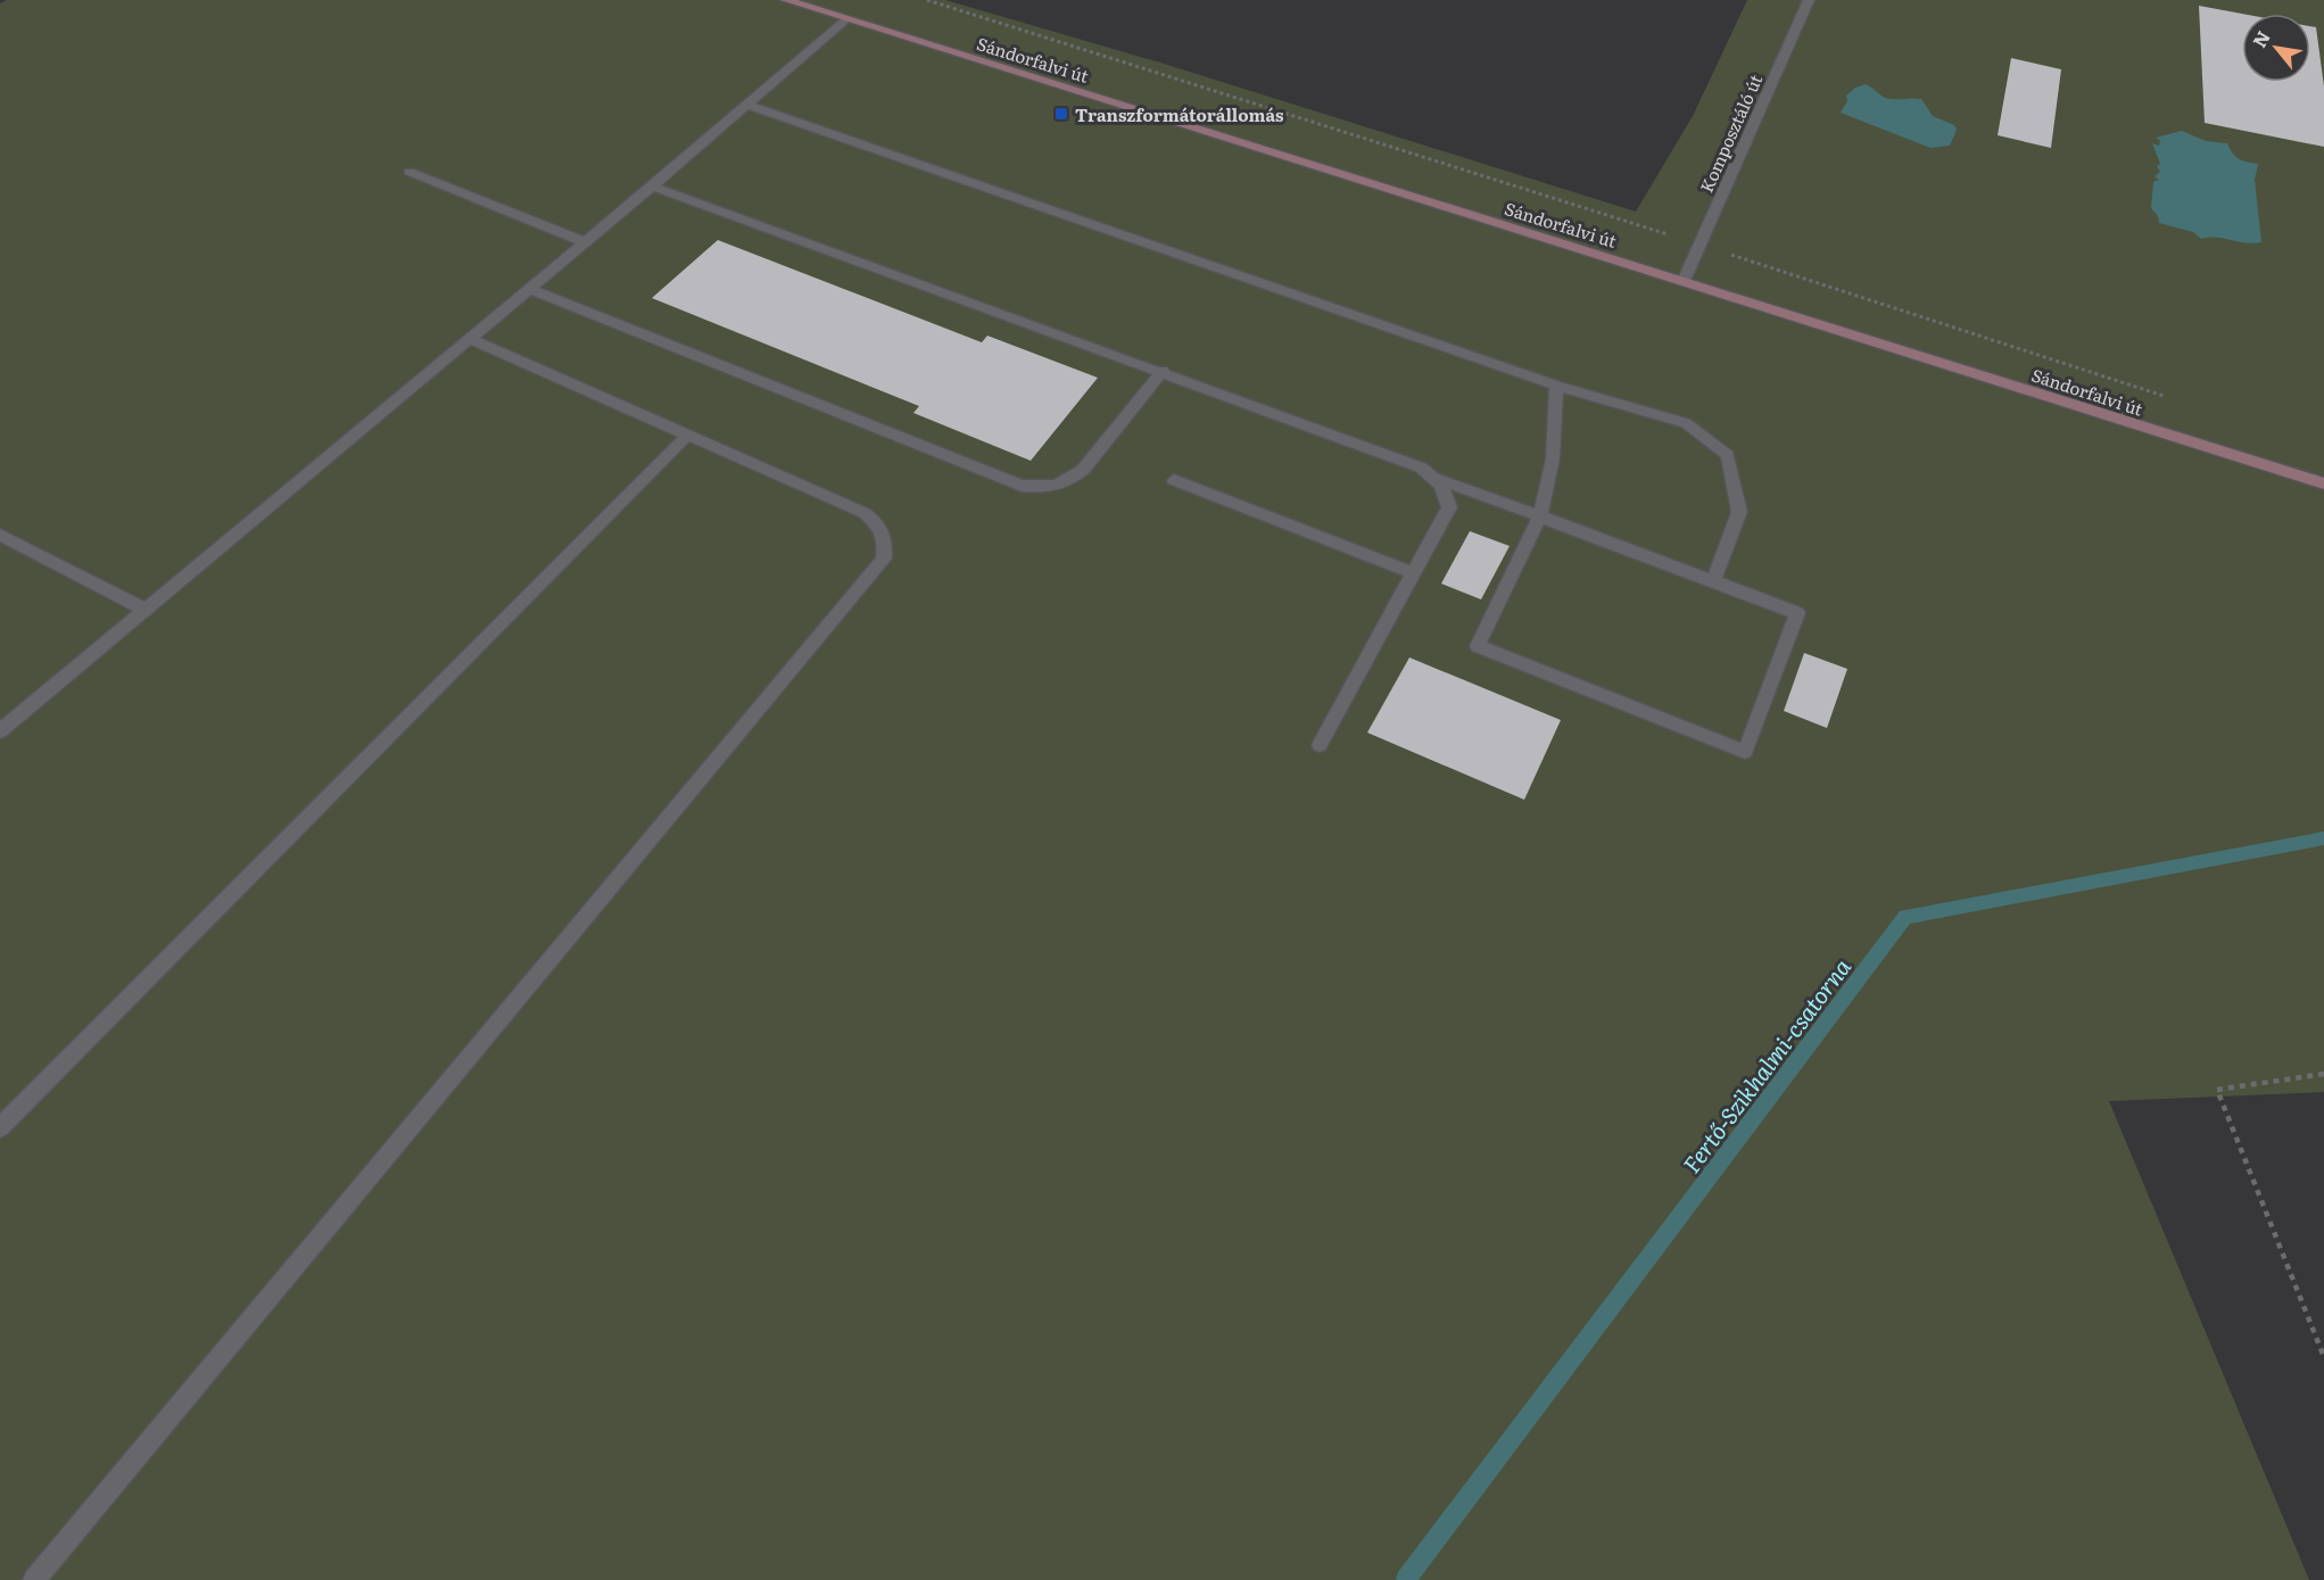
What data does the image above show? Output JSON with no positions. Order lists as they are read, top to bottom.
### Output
{
  "streets": {
    "main road": ["Sándorfalvi út"],
    "street": ["Komposztáló út"]
  },
  "crossings": [
    ["Sándorfalvi út", "Komposztáló út"]
  ],
  "water": ["Fertő-Szikhalmi-csatorna"],
  "places": {
    "transit": ["Transzformátorállomás"]
  },
  "north": "top left"
}
